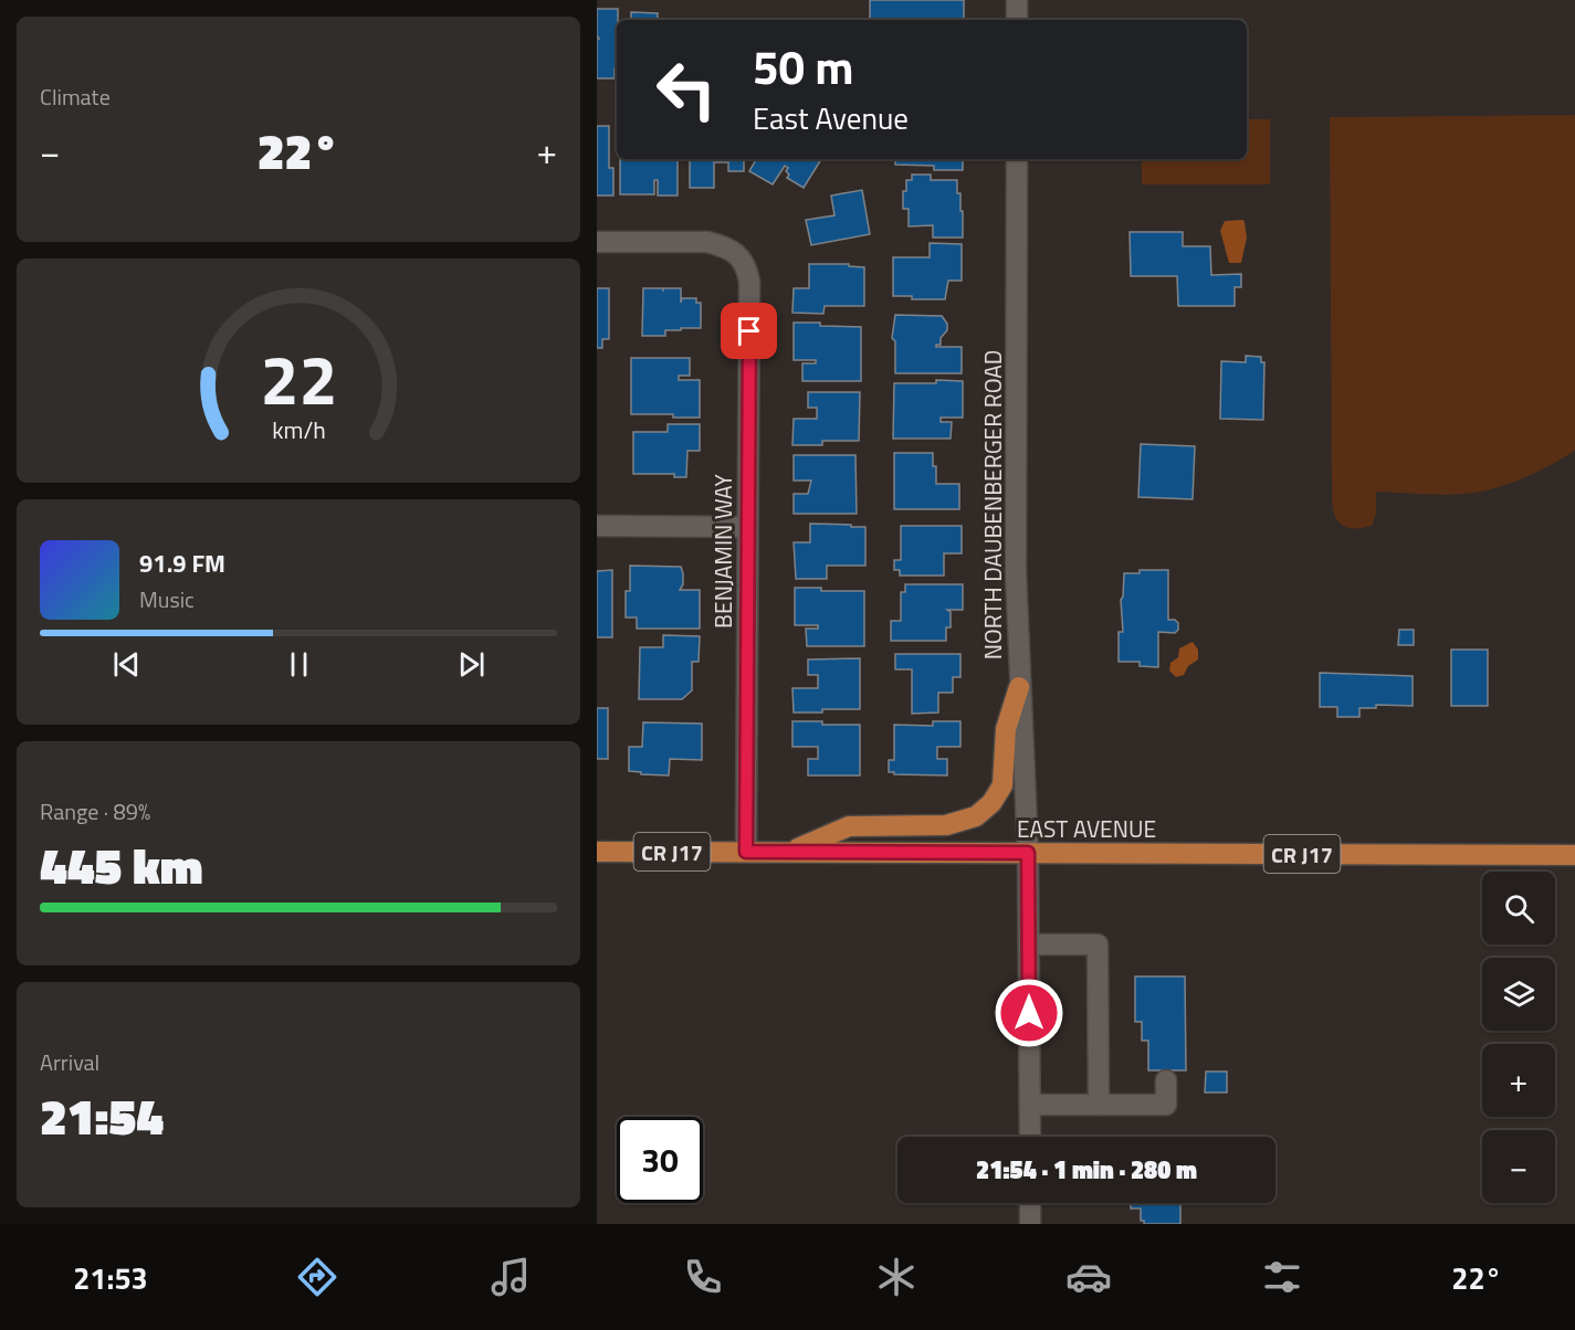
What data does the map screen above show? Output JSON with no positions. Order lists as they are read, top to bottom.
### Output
{
  "streets": {
    "main road": ["EAST AVENUE", "CR J17"],
    "street": ["NORTH DAUBENBERGER ROAD", "BENJAMIN WAY"]
  },
  "crossings": [
    ["NORTH DAUBENBERGER ROAD", "EAST AVENUE"],
    ["BENJAMIN WAY", "EAST AVENUE"]
  ],
  "page": {
    "tile": [
      "Climate",
      ["Range · 89%", "445 km"],
      ["Arrival", "21:54"]
    ],
    "turn": ["50 m", "East Avenue"],
    "heat": ["−", "22°", "+"],
    "song": ["91.9 FM", "Music"],
    "map_buttons": ["+", "−"],
    "limit": "30",
    "trip": "21:54 · 1 min · 280 m",
    "tabs": ["21:53", "22°"],
    "gauge": ["22", "km/h"]
  }
}
